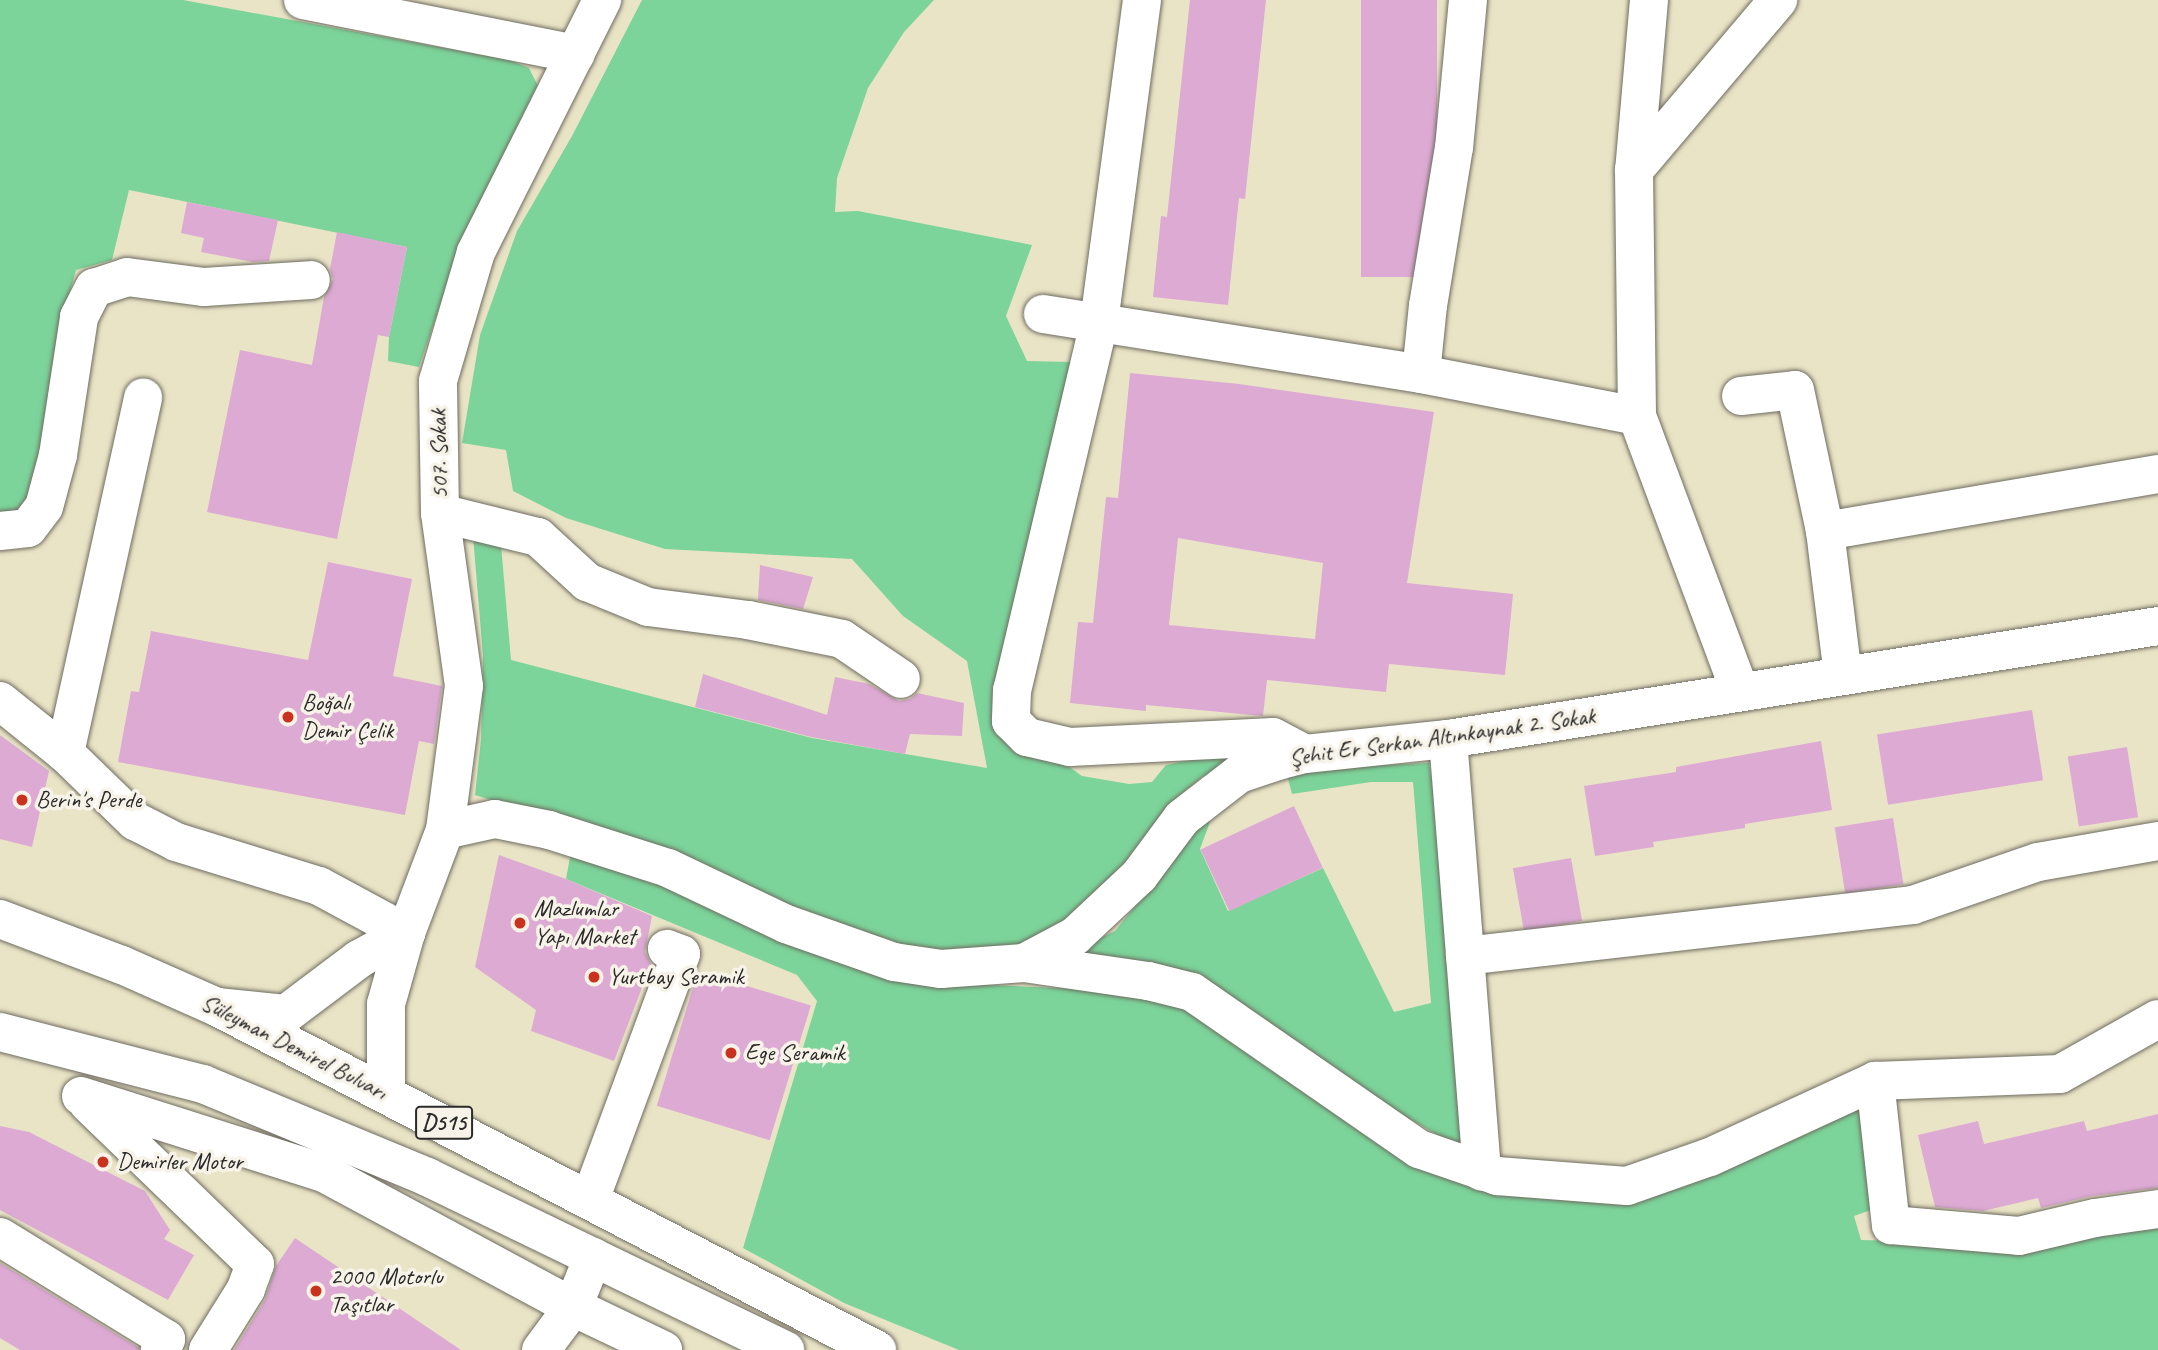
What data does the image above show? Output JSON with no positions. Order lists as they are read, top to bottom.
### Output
{
  "streets": {
    "main road": [
      "507. Sokak",
      "Şehit Er Serkan Altınkaynak 2. Sokak",
      "Süleyman Demirel Bulvarı",
      "D515"
    ]
  },
  "crossings": [
    ["507. Sokak", "Şehit Er Serkan Altınkaynak 2. Sokak"],
    ["507. Sokak", "Süleyman Demirel Bulvarı"]
  ],
  "places": [
    "Boğalı Demir Çelik",
    "Berin's Perde",
    "Mazlumlar Yapı Market",
    "Yurtbay Seramik",
    "Ege Seramik",
    "Demirler Motor",
    "2000 Motorlu Taşıtlar"
  ]
}
